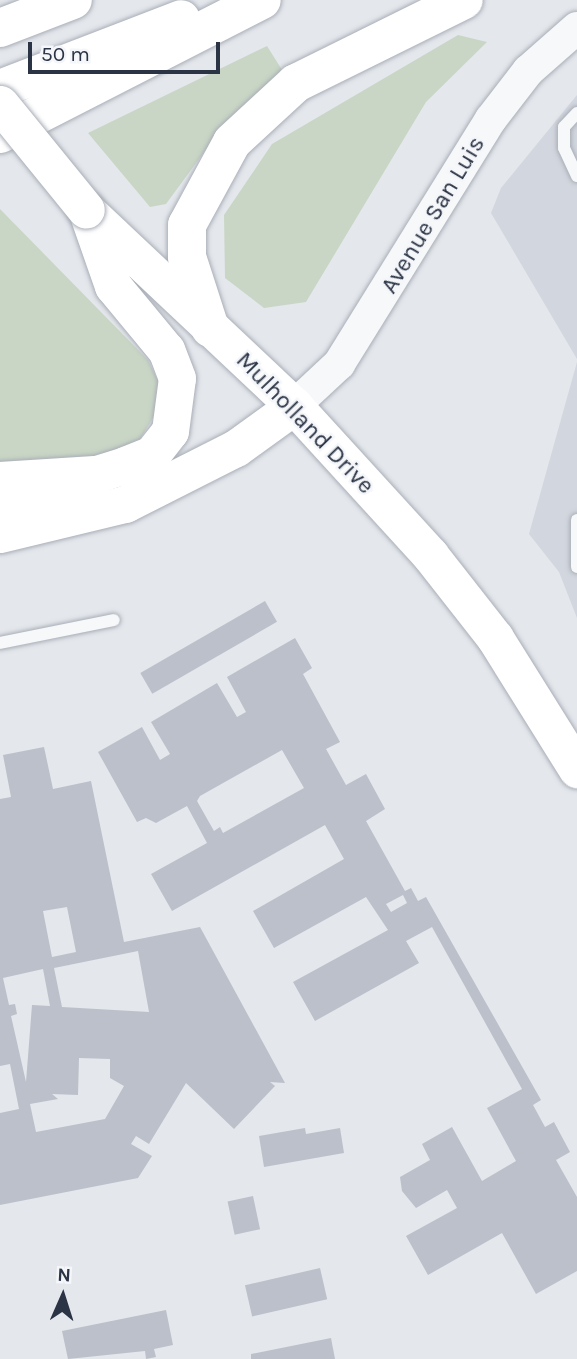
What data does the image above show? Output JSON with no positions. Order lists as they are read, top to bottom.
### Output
{
  "streets": {
    "main road": ["Mulholland Drive"],
    "street": ["Avenue San Luis"]
  },
  "crossings": [
    ["Avenue San Luis", "Mulholland Drive"]
  ],
  "scale_bar": "50 m",
  "north": "top"
}
